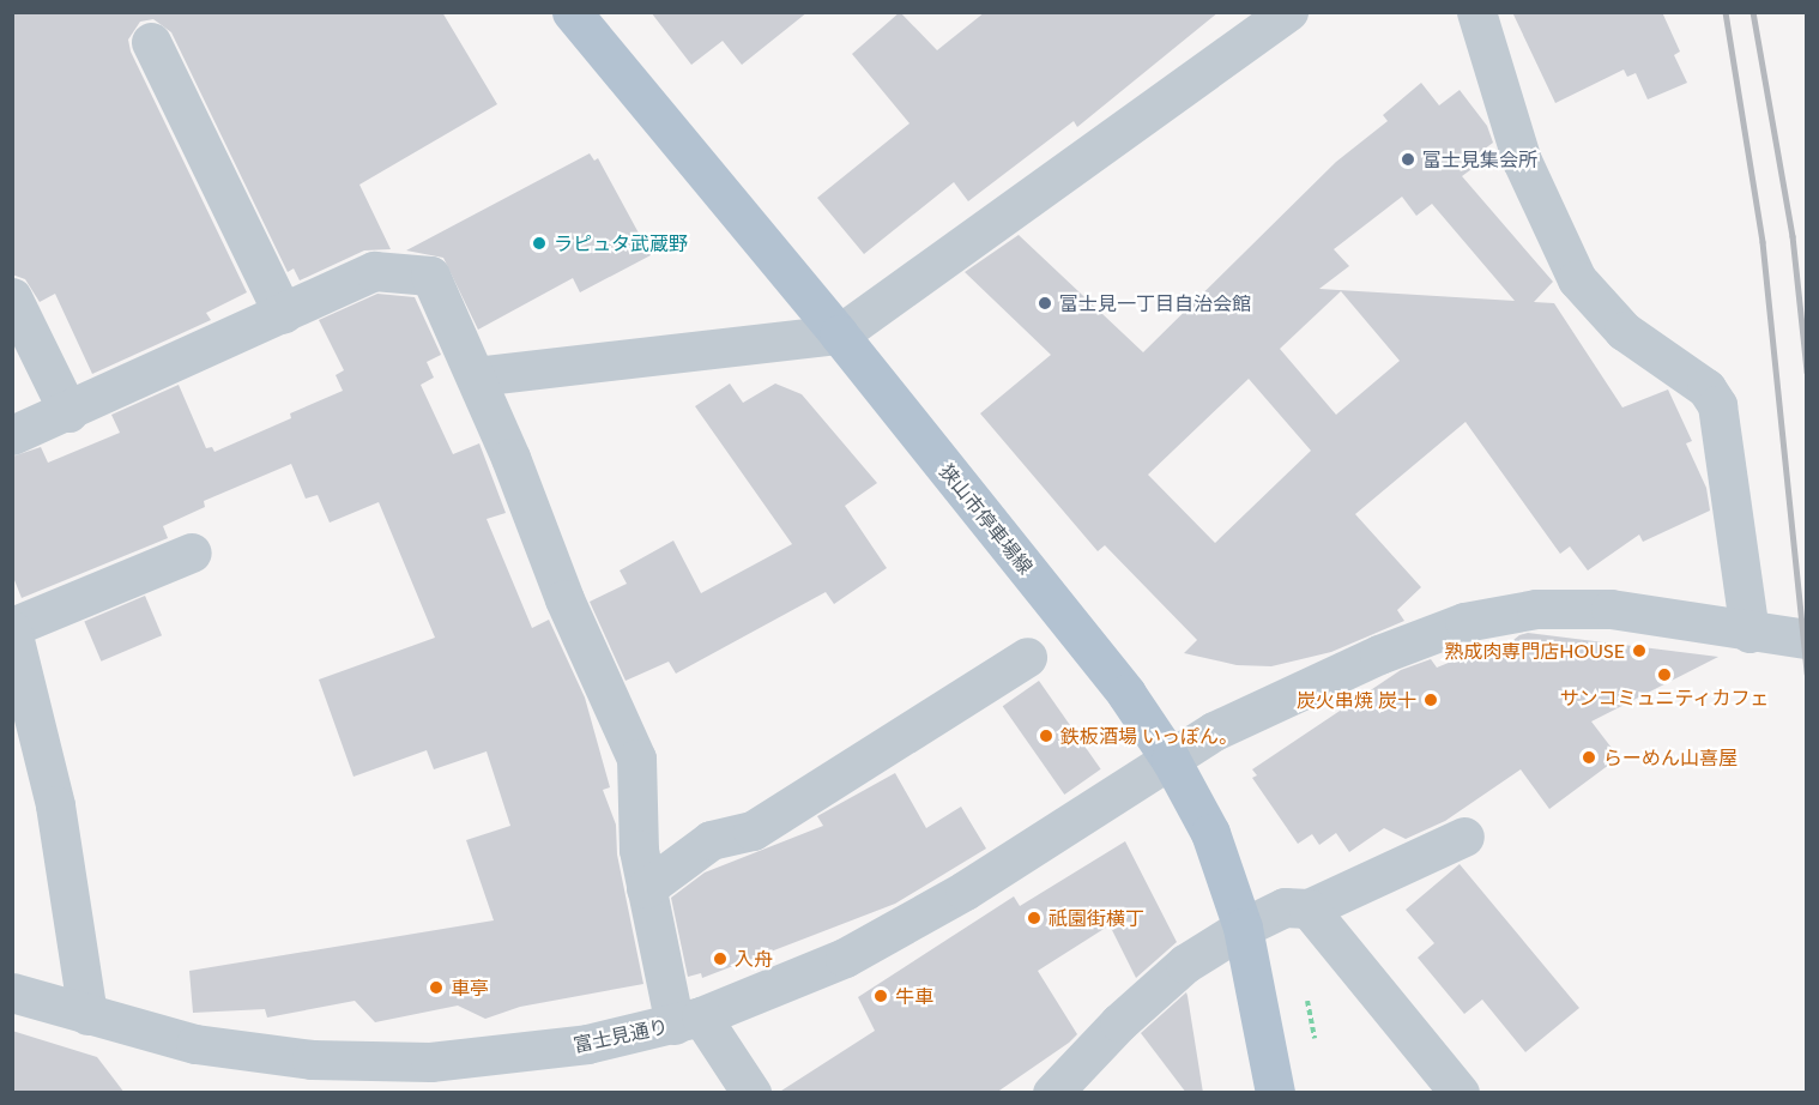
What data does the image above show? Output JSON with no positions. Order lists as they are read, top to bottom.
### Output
{
  "streets": {
    "main road": ["狭山市停車場線"],
    "street": ["富士見通り"]
  },
  "crossings": [
    ["狭山市停車場線", "富士見通り"]
  ],
  "places": [
    "富士見集会所",
    "ラピュタ武蔵野",
    "富士見一丁目自治会館",
    "熟成肉専門店HOUSE",
    "サンコミュニティカフェ",
    "炭火串焼 炭十",
    "鉄板酒場 いっぽん。",
    "らーめん山喜屋",
    "祇園街横丁",
    "入舟",
    "車亭",
    "牛車"
  ]
}
